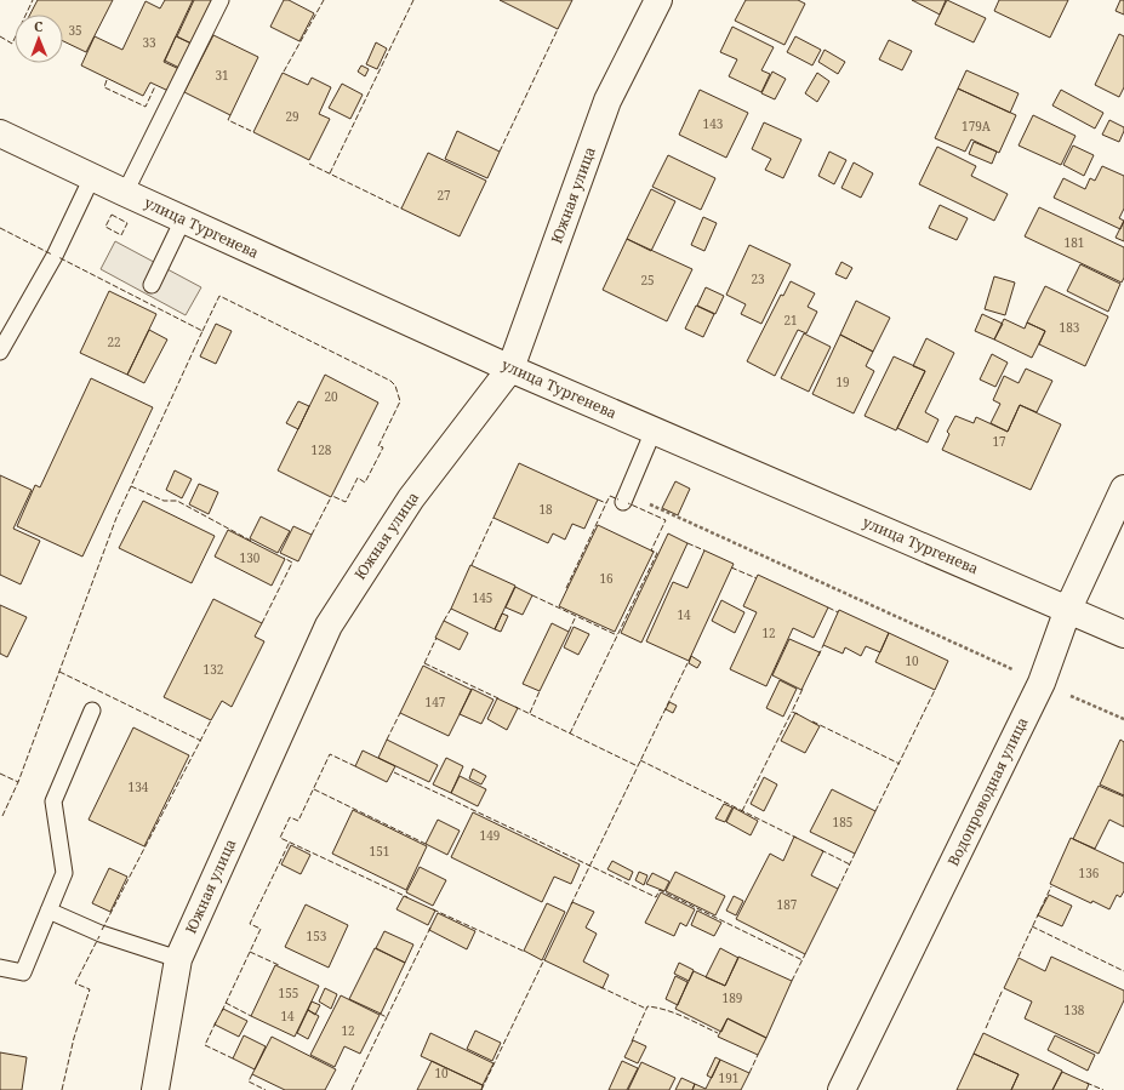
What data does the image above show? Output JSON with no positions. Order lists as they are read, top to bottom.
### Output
{
  "streets": {
    "street": ["Южная улица", "улица Тургенева", "Водопроводная улица"]
  },
  "crossings": [
    ["Южная улица", "улица Тургенева"],
    ["улица Тургенева", "Водопроводная улица"]
  ],
  "house_numbers": [
    "35",
    "33",
    "31",
    "29",
    "143",
    "179А",
    "27",
    "181",
    "23",
    "25",
    "21",
    "183",
    "22",
    "19",
    "20",
    "17",
    "128",
    "18",
    "130",
    "16",
    "145",
    "14",
    "12",
    "10",
    "132",
    "147",
    "134",
    "185",
    "149",
    "151",
    "136",
    "187",
    "153",
    "155",
    "189",
    "138",
    "14",
    "12",
    "10",
    "191"
  ],
  "north": "top"
}
